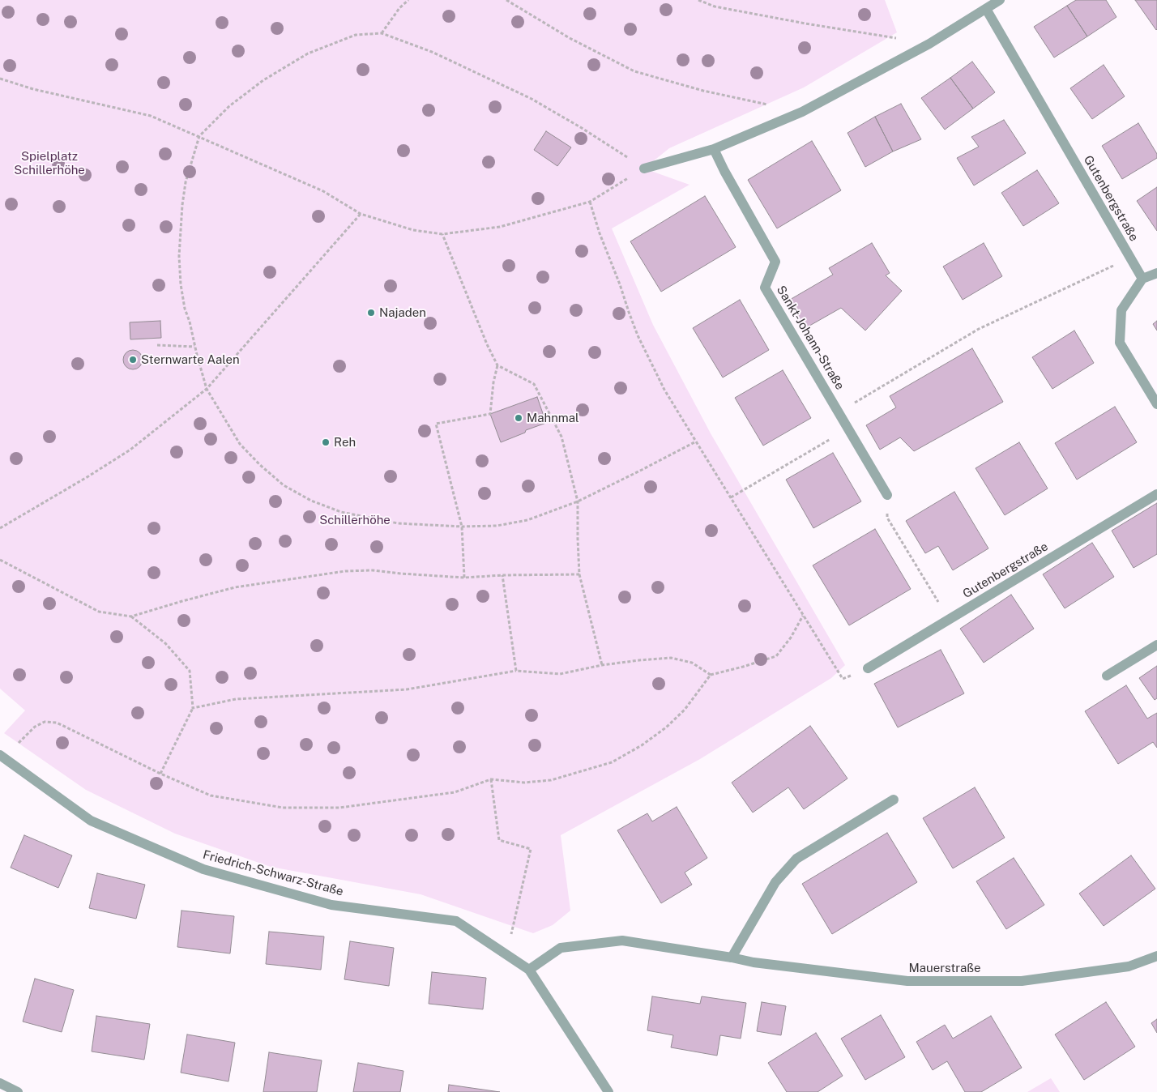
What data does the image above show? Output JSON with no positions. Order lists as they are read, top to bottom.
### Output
{
  "streets": {
    "street": [
      "Gutenbergstraße",
      "Sankt-Johann-Straße",
      "Friedrich-Schwarz-Straße",
      "Mauerstraße"
    ]
  },
  "crossings": [
    ["Friedrich-Schwarz-Straße", "Mauerstraße"]
  ],
  "parks": ["Spielplatz Schillerhöhe", "Schillerhöhe"],
  "places": [
    "Najaden",
    "Sternwarte Aalen",
    "Mahnmal",
    "Reh"
  ]
}
